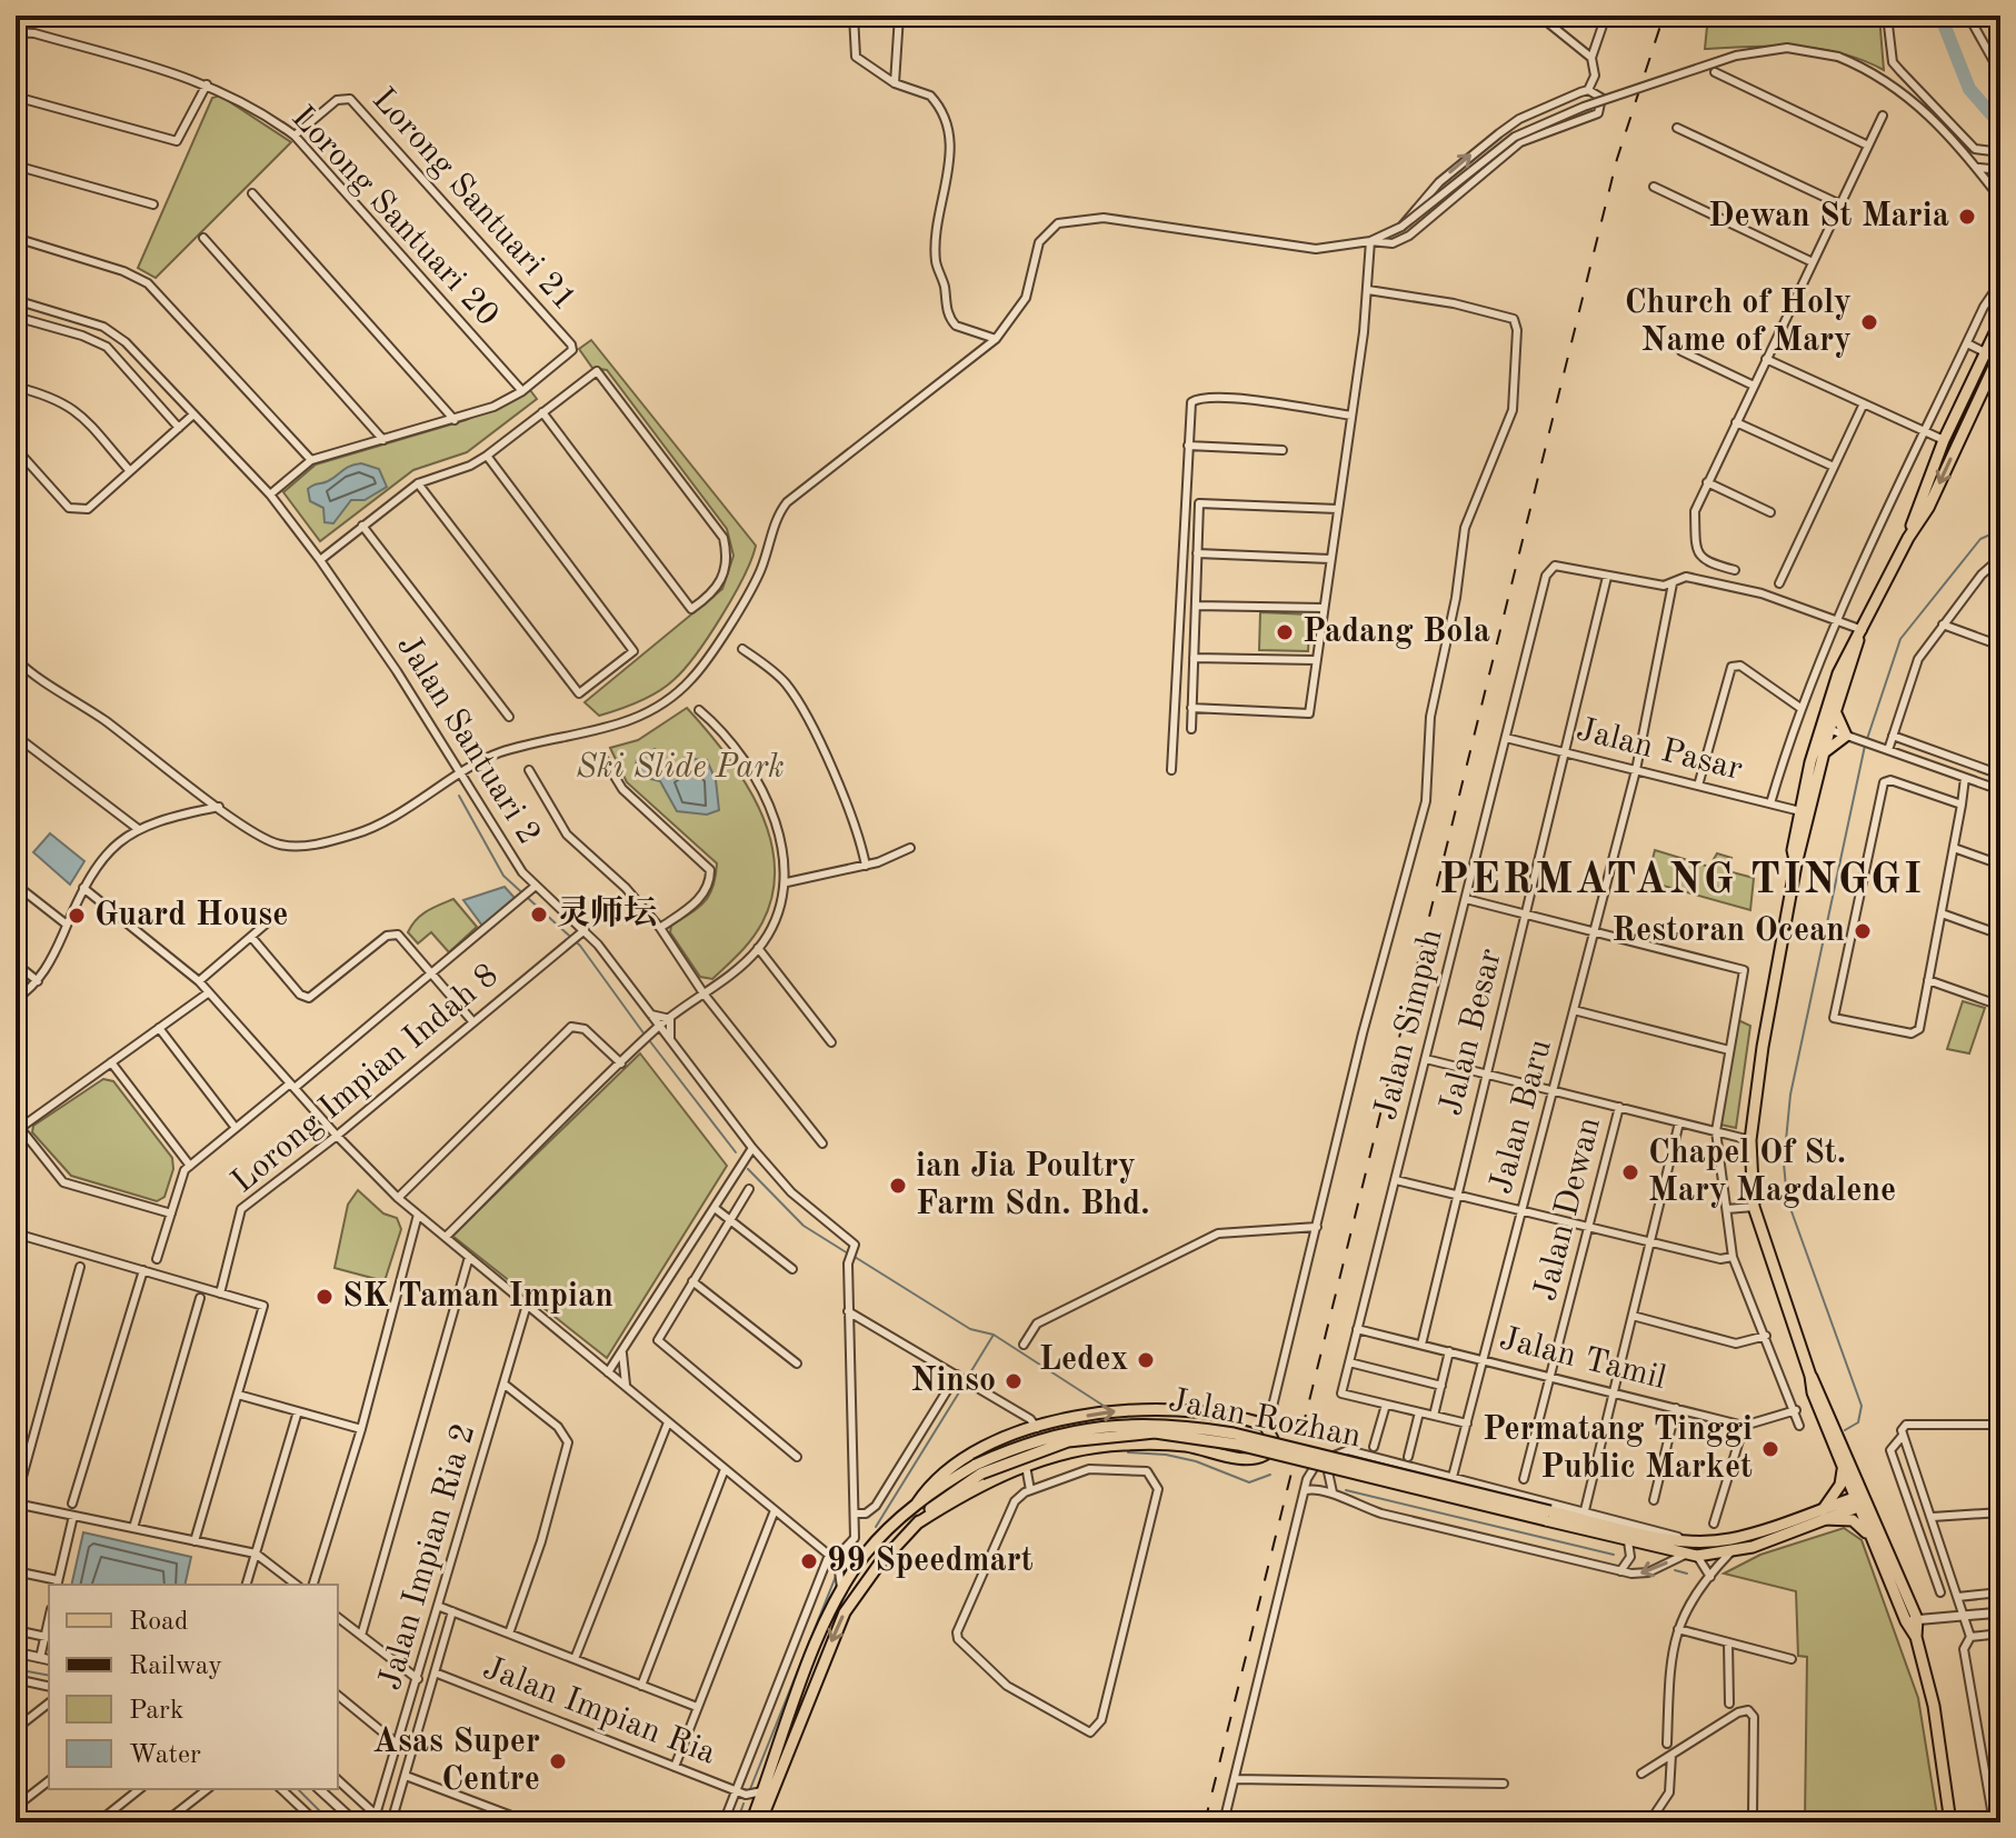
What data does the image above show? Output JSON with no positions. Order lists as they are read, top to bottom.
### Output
{
  "streets": {
    "main road": ["Jalan Rozhan"],
    "street": [
      "Lorong Santuari 21",
      "Lorong Santuari 20",
      "Jalan Santuari 2",
      "Jalan Pasar",
      "Jalan Simpah",
      "Jalan Besar",
      "Lorong Impian Indah 8",
      "Jalan Baru",
      "Jalan Dewan",
      "Jalan Tamil",
      "Jalan Impian Ria 2",
      "Jalan Impian Ria"
    ]
  },
  "crossings": [
    ["Lorong Santuari 21", "Lorong Santuari 20"],
    ["Jalan Santuari 2", "Lorong Impian Indah 8"],
    ["Jalan Pasar", "Jalan Simpah"],
    ["Jalan Pasar", "Jalan Besar"],
    ["Jalan Pasar", "Jalan Baru"],
    ["Jalan Simpah", "Jalan Besar"],
    ["Jalan Simpah", "Jalan Tamil"],
    ["Jalan Besar", "Jalan Tamil"],
    ["Jalan Baru", "Jalan Tamil"],
    ["Jalan Dewan", "Jalan Tamil"],
    ["Jalan Rozhan", "Jalan Impian Ria"],
    ["Jalan Impian Ria 2", "Jalan Impian Ria"]
  ],
  "districts": ["PERMATANG TINGGI"],
  "parks": ["Ski Slide Park"],
  "places": [
    "Dewan St Maria",
    "Church of Holy Name of Mary",
    "Padang Bola",
    "灵师坛",
    "Guard House",
    "Restoran Ocean",
    "Chapel Of St. Mary Magdalene",
    "ian Jia Poultry Farm Sdn. Bhd.",
    "SK Taman Impian",
    "Ledex",
    "Ninso",
    "Permatang Tinggi Public Market",
    "99 Speedmart",
    "Asas Super Centre"
  ],
  "legend": [
    "Road",
    "Railway",
    "Park",
    "Water"
  ]
}
